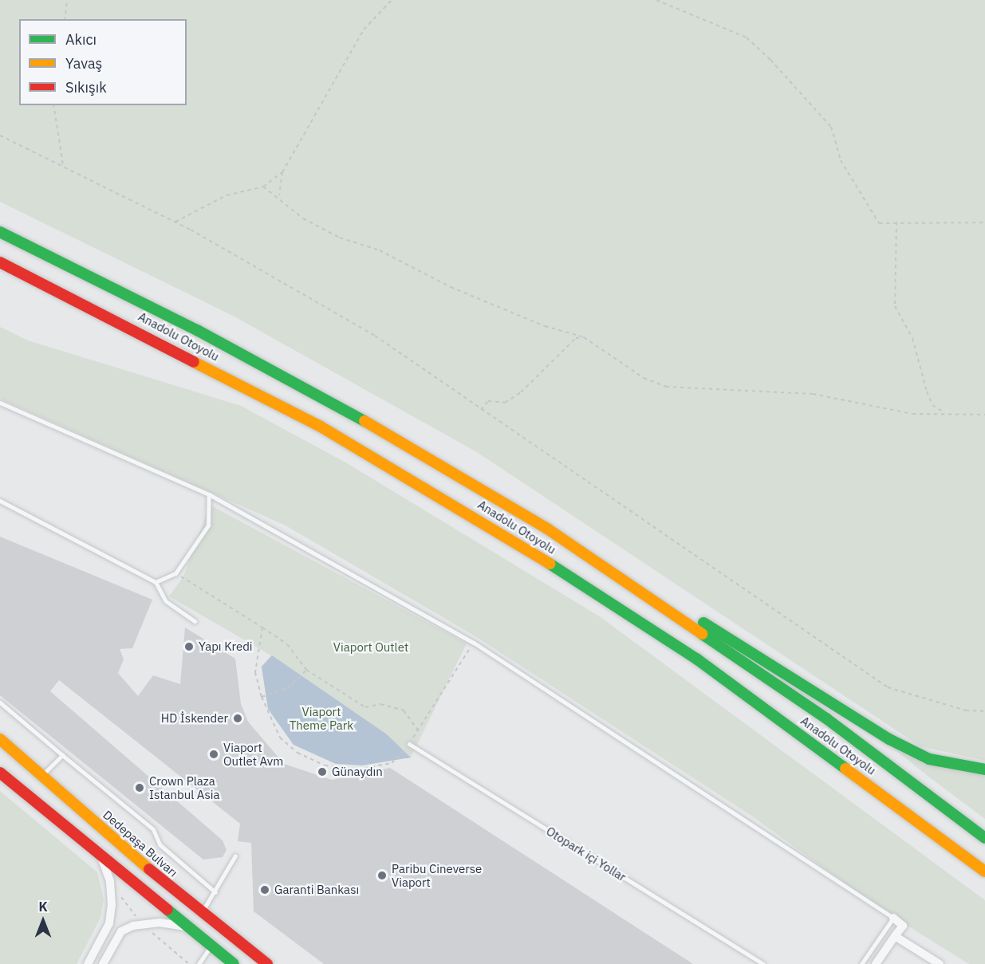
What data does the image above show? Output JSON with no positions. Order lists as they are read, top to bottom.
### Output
{
  "streets": {
    "main road": ["Anadolu Otoyolu", "Dedepaşa Bulvarı"],
    "lane": ["Otopark içi Yollar"]
  },
  "parks": ["Viaport Outlet", "Viaport Theme Park"],
  "places": [
    "Yapı Kredi",
    "HD İskender",
    "Viaport Outlet Avm",
    "Günaydın",
    "Crown Plaza Istanbul Asia",
    "Paribu Cineverse Viaport",
    "Garanti Bankası"
  ],
  "legend": ["Akıcı", "Yavaş", "Sıkışık"],
  "north": "top"
}
